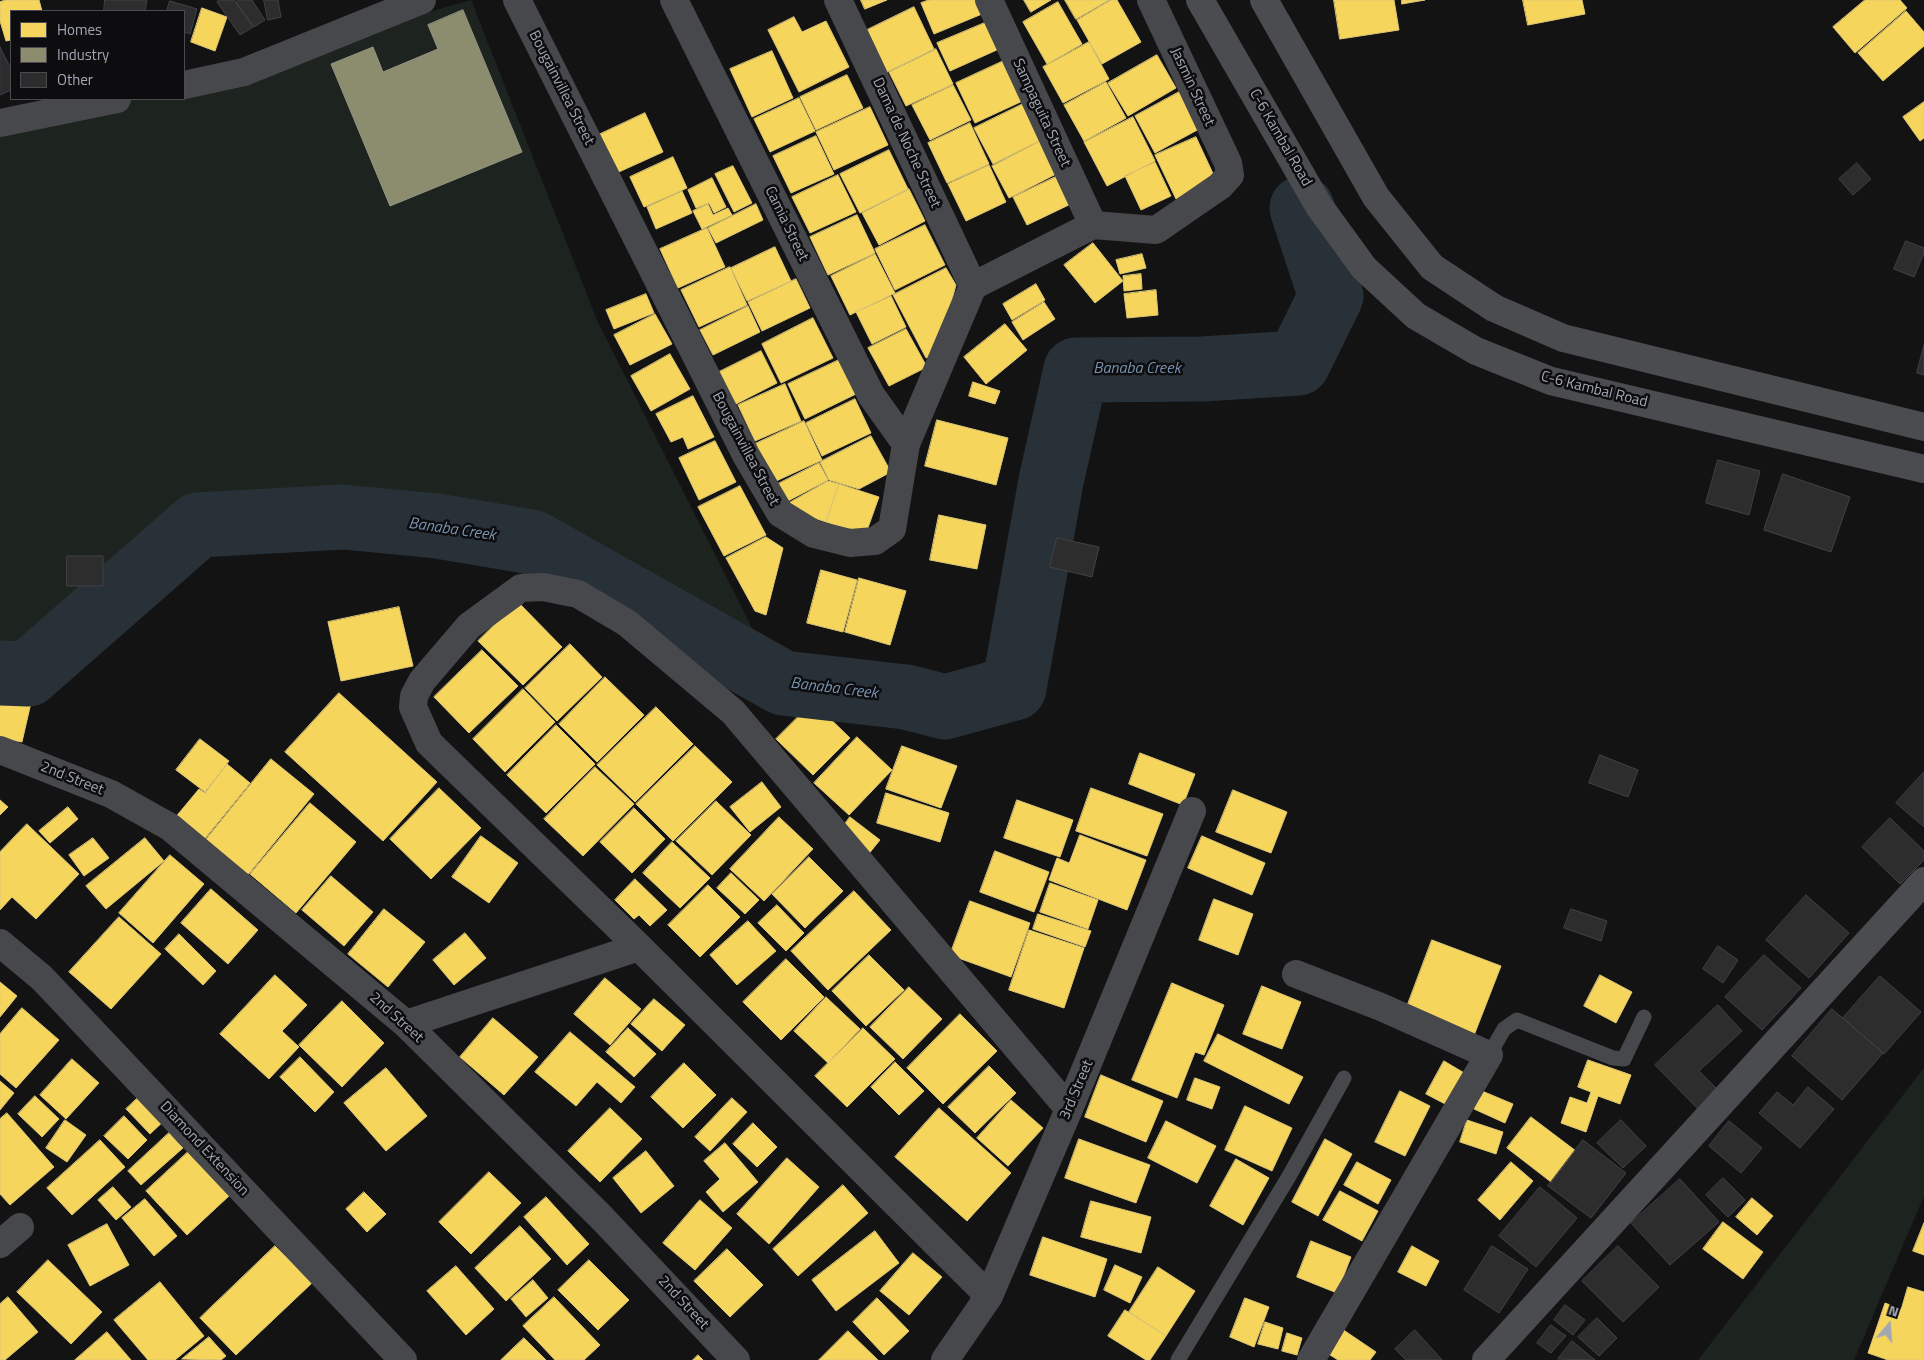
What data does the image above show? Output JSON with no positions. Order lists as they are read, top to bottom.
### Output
{
  "streets": {
    "main road": ["C-6 Kambal Road"],
    "street": [
      "Jasmin Street",
      "Bougainvillea Street",
      "Sampaguita Street",
      "Dama de Noche Street",
      "Camia Street",
      "2nd Street",
      "3rd Street",
      "Diamond Extension"
    ]
  },
  "crossings": [
    ["Jasmin Street", "Sampaguita Street"],
    ["Bougainvillea Street", "Dama de Noche Street"],
    ["Bougainvillea Street", "Camia Street"]
  ],
  "water": ["Banaba Creek"],
  "legend": ["Homes", "Industry", "Other"],
  "north": "top"
}
